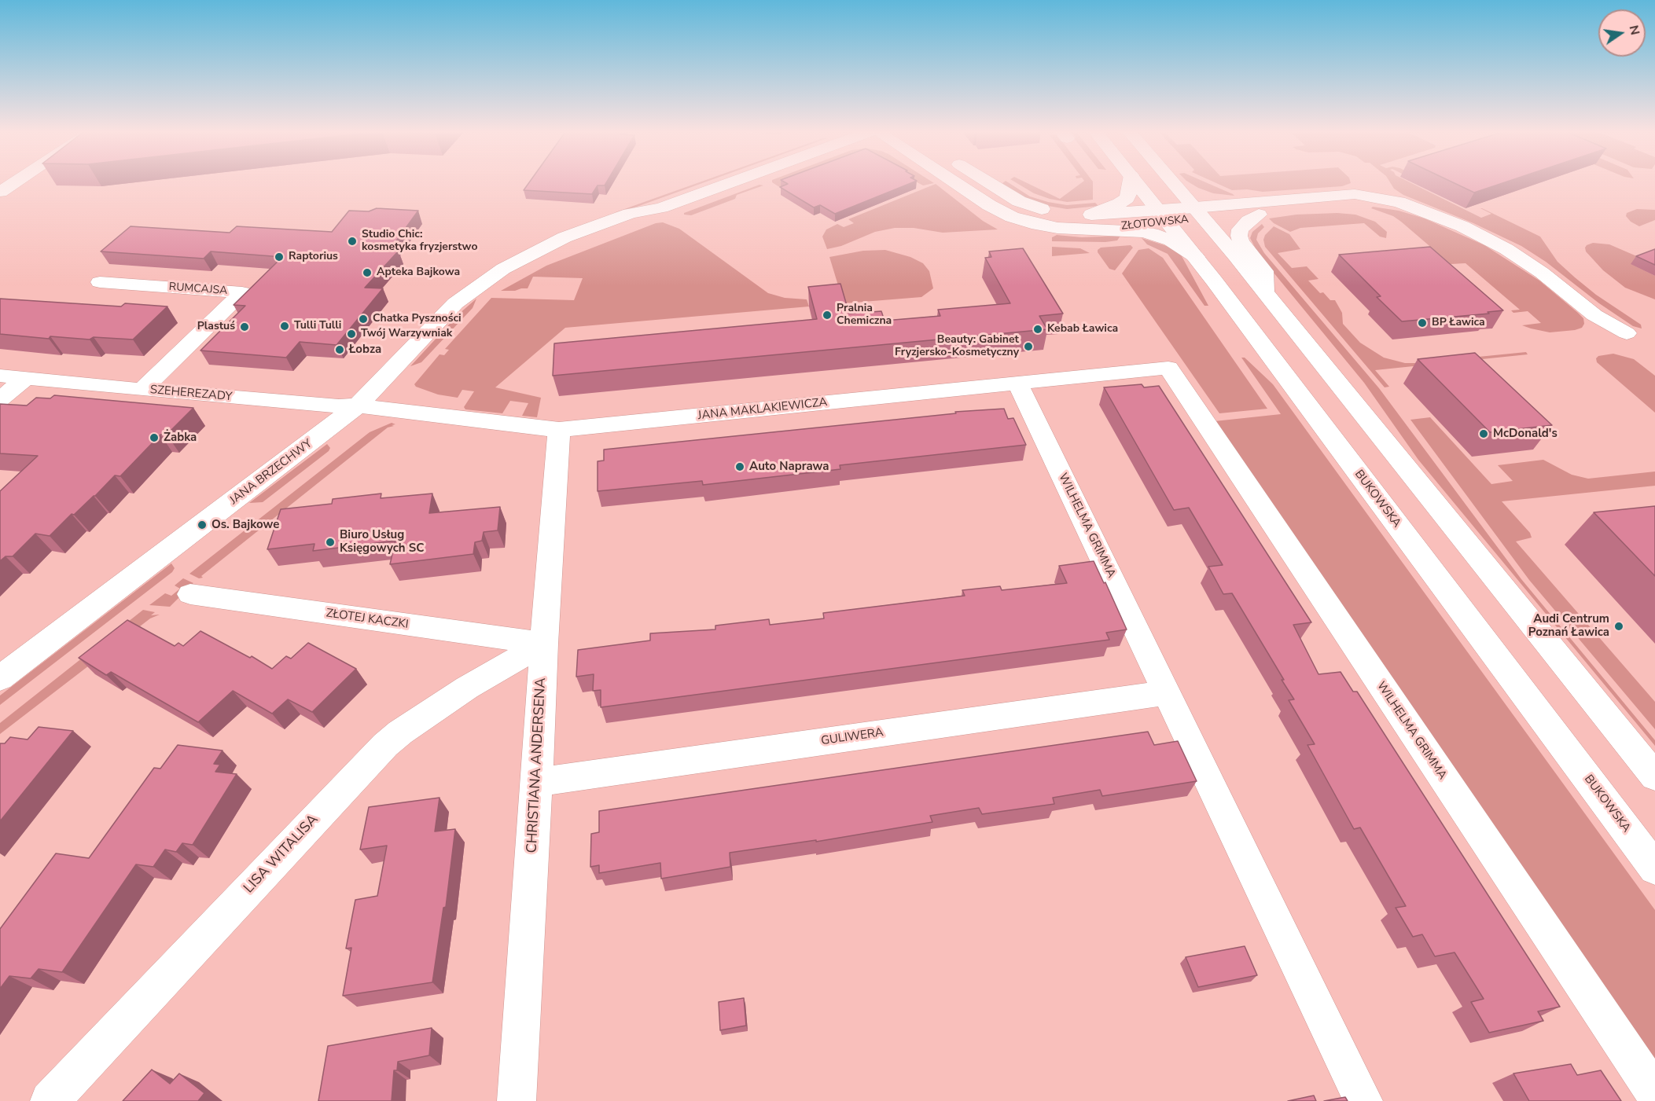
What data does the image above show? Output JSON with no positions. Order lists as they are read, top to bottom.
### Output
{
  "streets": {
    "street": [
      "ZŁOTOWSKA",
      "RUMCAJSA",
      "SZEHEREZADY",
      "JANA MAKLAKIEWICZA",
      "JANA BRZECHWY",
      "BUKOWSKA",
      "WILHELMA GRIMMA",
      "ZŁOTEJ KACZKI",
      "GULIWERA",
      "CHRISTIANA ANDERSENA",
      "LISA WITALISA"
    ]
  },
  "crossings": [
    ["ZŁOTOWSKA", "BUKOWSKA"],
    ["RUMCAJSA", "SZEHEREZADY"],
    ["SZEHEREZADY", "JANA MAKLAKIEWICZA"],
    ["SZEHEREZADY", "JANA BRZECHWY"],
    ["JANA MAKLAKIEWICZA", "JANA BRZECHWY"],
    ["JANA MAKLAKIEWICZA", "WILHELMA GRIMMA"],
    ["JANA MAKLAKIEWICZA", "CHRISTIANA ANDERSENA"],
    ["WILHELMA GRIMMA", "GULIWERA"],
    ["ZŁOTEJ KACZKI", "CHRISTIANA ANDERSENA"],
    ["ZŁOTEJ KACZKI", "LISA WITALISA"],
    ["GULIWERA", "CHRISTIANA ANDERSENA"],
    ["CHRISTIANA ANDERSENA", "LISA WITALISA"]
  ],
  "places": [
    "Studio Chic: kosmetyka fryzjerstwo",
    "Raptorius",
    "Apteka Bajkowa",
    "Pralnia Chemiczna",
    "Chatka Pyszności",
    "BP Ławica",
    "Tulli Tulli",
    "Plastuś",
    "Kebab Ławica",
    "Twój Warzywniak",
    "Beauty: Gabinet Fryzjersko-Kosmetyczny",
    "Łobza",
    "McDonald's",
    "Żabka",
    "Auto Naprawa",
    "Os. Bajkowe",
    "Biuro Usług Księgowych SC",
    "Audi Centrum Poznań Ławica"
  ],
  "north": "right"
}
